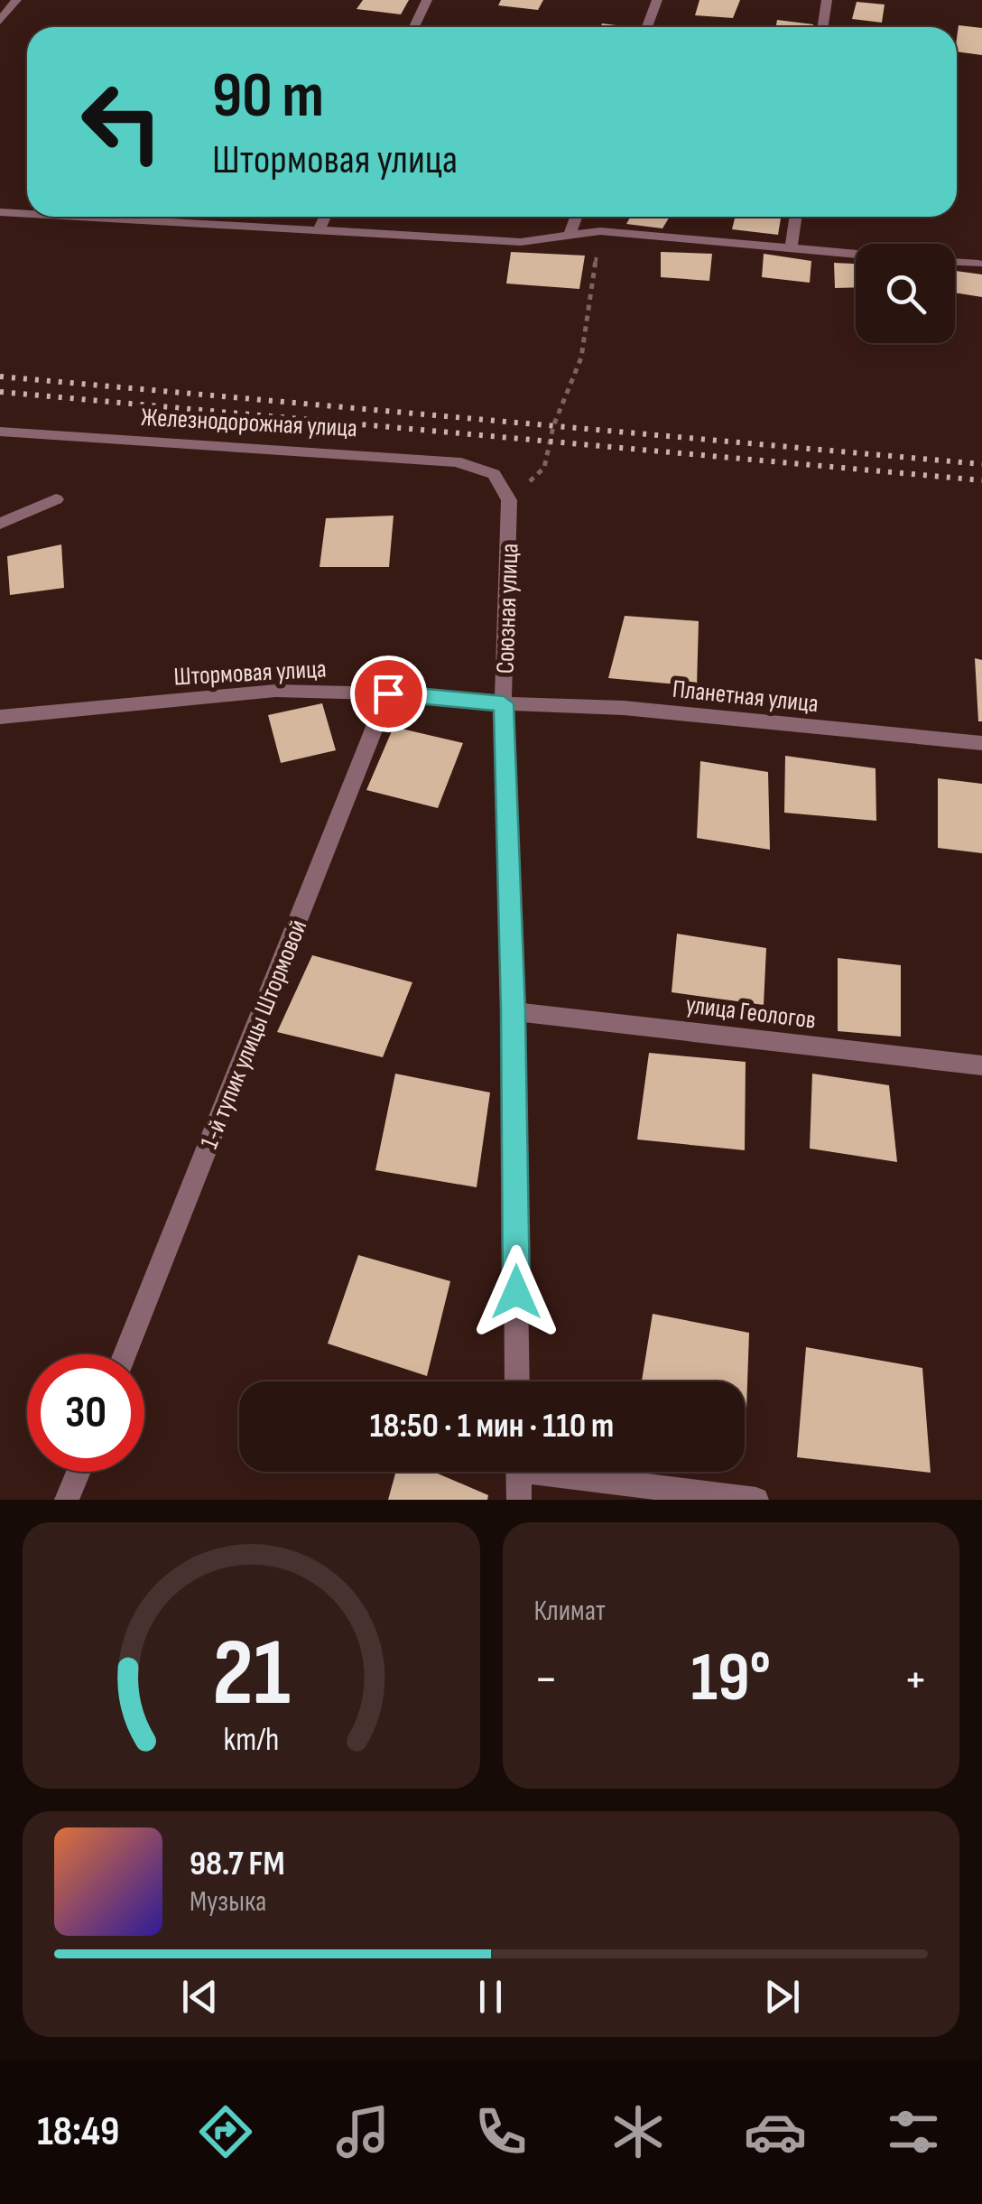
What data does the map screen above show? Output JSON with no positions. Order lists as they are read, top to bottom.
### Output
{
  "streets": {
    "street": [
      "Железнодорожная улица",
      "Союзная улица",
      "Штормовая улица",
      "Планетная улица",
      "улица Геологов",
      "1-й тупик улицы Штормовой"
    ]
  },
  "crossings": [
    ["Железнодорожная улица", "Союзная улица"],
    ["Союзная улица", "Штормовая улица"],
    ["Союзная улица", "Планетная улица"],
    ["Союзная улица", "улица Геологов"],
    ["Штормовая улица", "Планетная улица"],
    ["Штормовая улица", "1-й тупик улицы Штормовой"]
  ],
  "page": {
    "turn": ["90 m", "Штормовая улица"],
    "limit": "30",
    "trip": "18:50 · 1 мин · 110 m",
    "tile": "Климат",
    "heat": ["−", "19°", "+"],
    "song": ["98.7 FM", "Музыка"],
    "tabs": "18:49",
    "gauge": ["21", "km/h"]
  }
}
